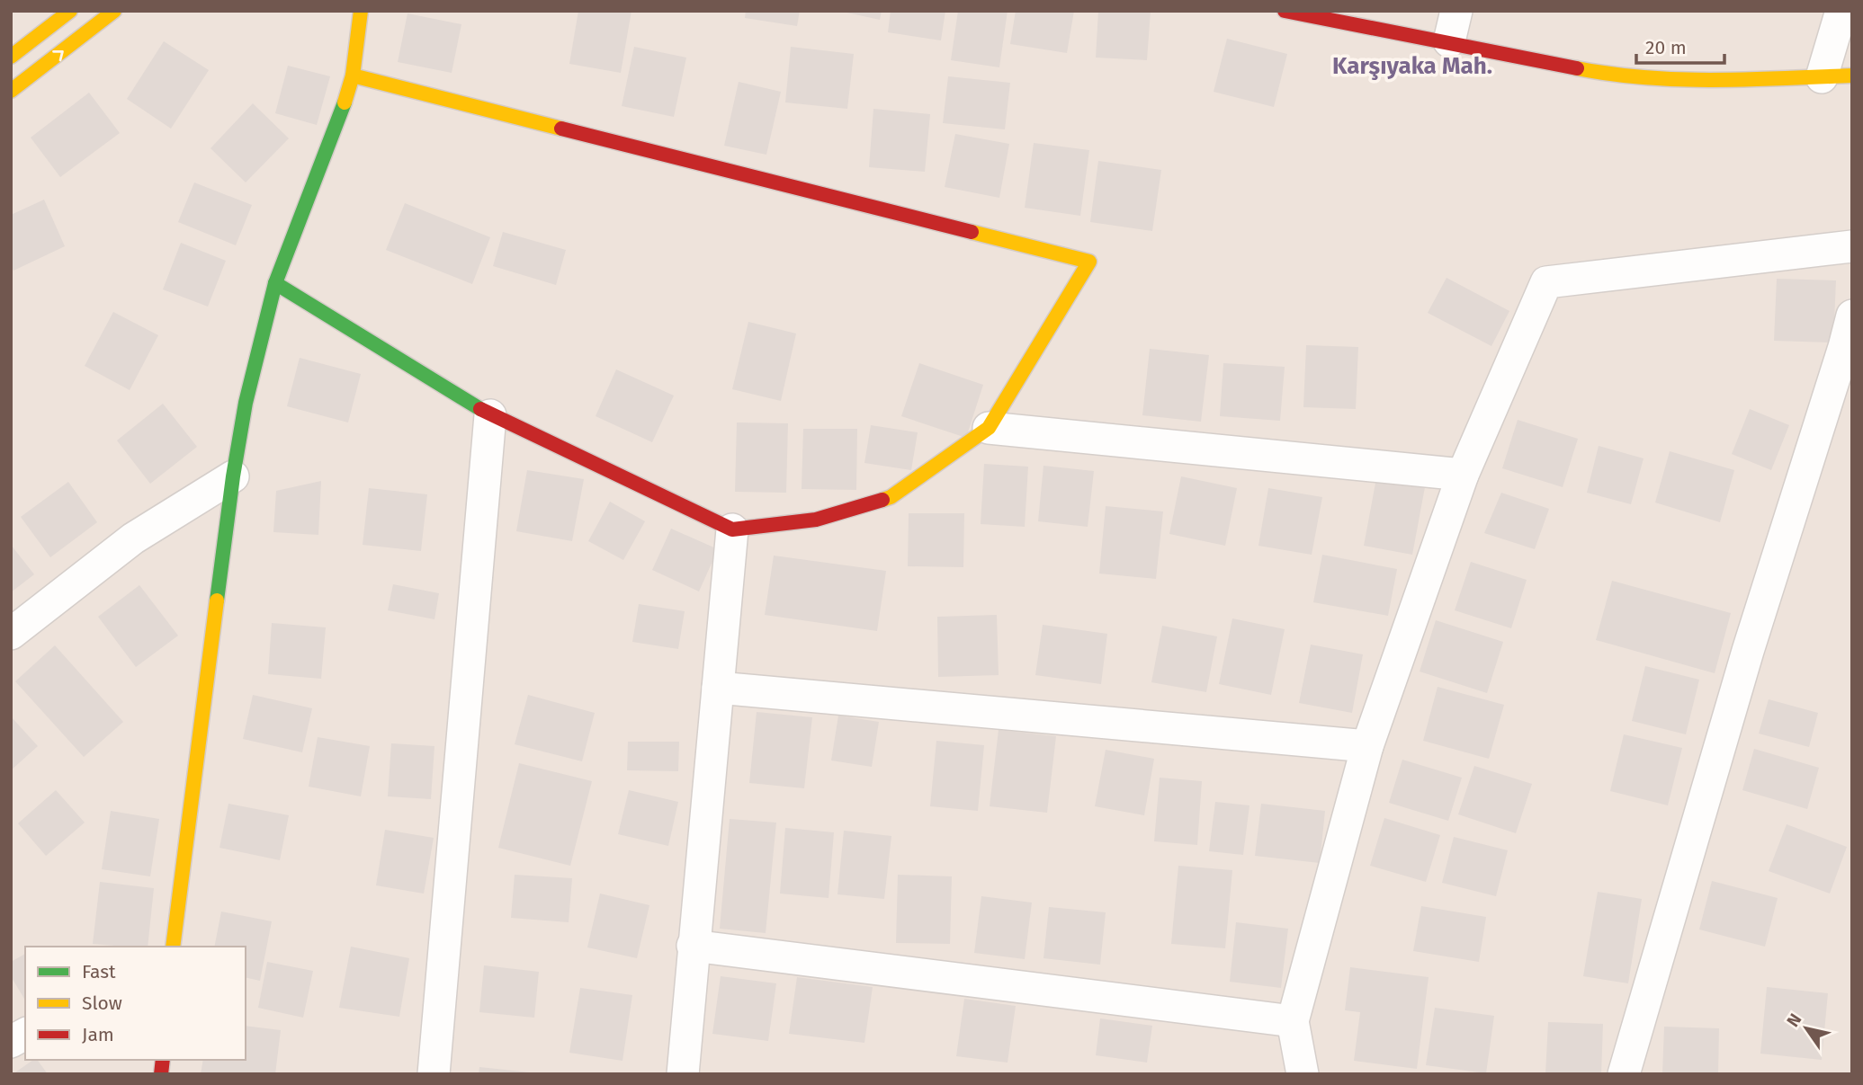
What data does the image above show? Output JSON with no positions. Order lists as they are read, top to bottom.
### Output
{
  "districts": ["Karşıyaka Mah."],
  "legend": ["Fast", "Slow", "Jam"],
  "scale_bar": "20 m",
  "north": "top left"
}
